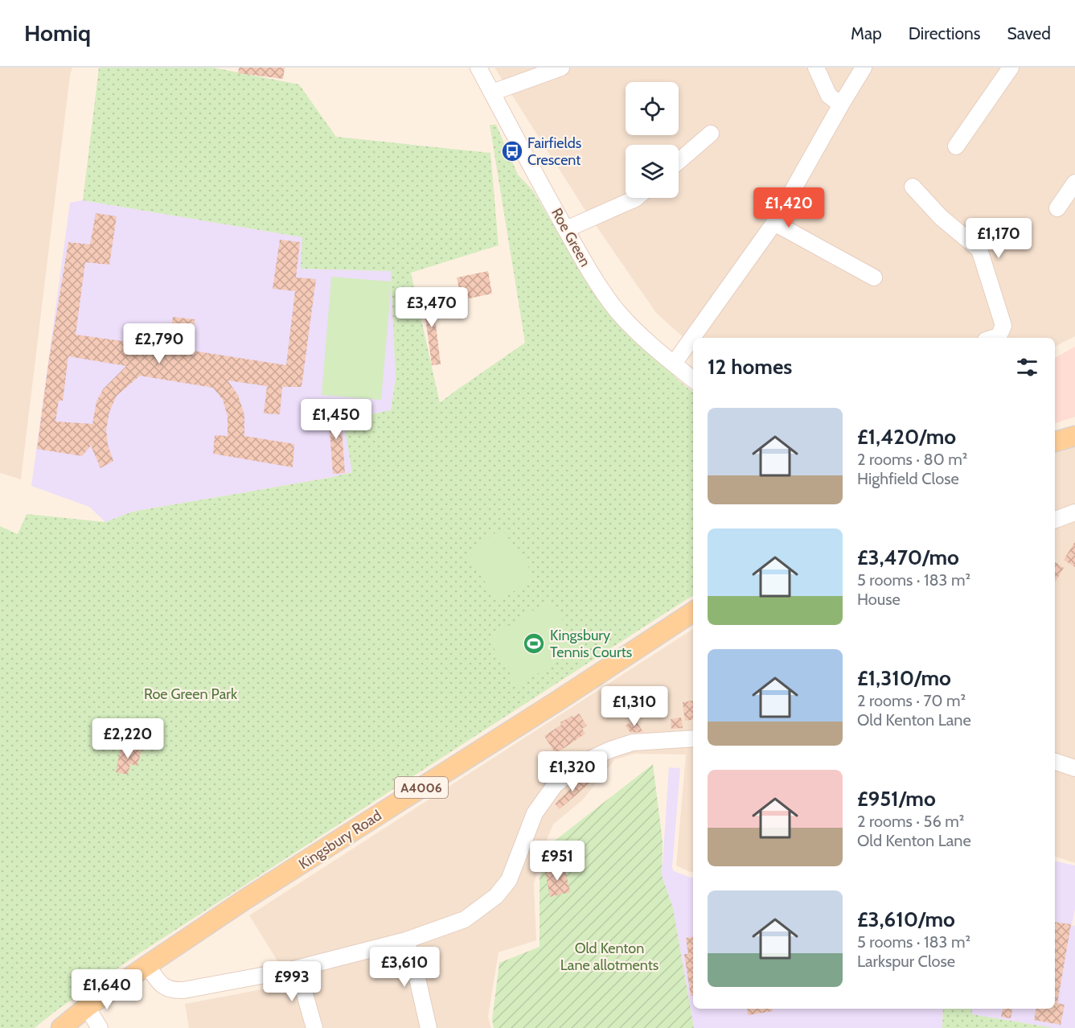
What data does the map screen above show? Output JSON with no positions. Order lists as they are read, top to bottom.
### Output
{
  "streets": {
    "main road": ["A4006", "Kingsbury Road"],
    "street": ["Roe Green"]
  },
  "parks": ["Roe Green Park", "Old Kenton Lane allotments"],
  "places": {
    "bus stop": ["Fairfields Crescent"],
    "sports": ["Kingsbury Tennis Courts"]
  },
  "page": {
    "header": "Homiq",
    "nav": ["Map", "Directions", "Saved"],
    "price": [
      "£1,420",
      "£1,170",
      "£3,470",
      "£2,790",
      "£1,450",
      "£1,310",
      "£2,220",
      "£1,320",
      "£951",
      "£3,610",
      "£993",
      "£1,640"
    ],
    "heading": "12 homes",
    "list": [
      {
        "name": "£1,420/mo",
        "note": "2 rooms · 80 m² · Highfield Close"
      },
      {
        "name": "£3,470/mo",
        "note": "5 rooms · 183 m² · House"
      },
      {
        "name": "£1,310/mo",
        "note": "2 rooms · 70 m² · Old Kenton Lane"
      },
      {
        "name": "£951/mo",
        "note": "2 rooms · 56 m² · Old Kenton Lane"
      },
      {
        "name": "£3,610/mo",
        "note": "5 rooms · 183 m² · Larkspur Close"
      }
    ]
  }
}
